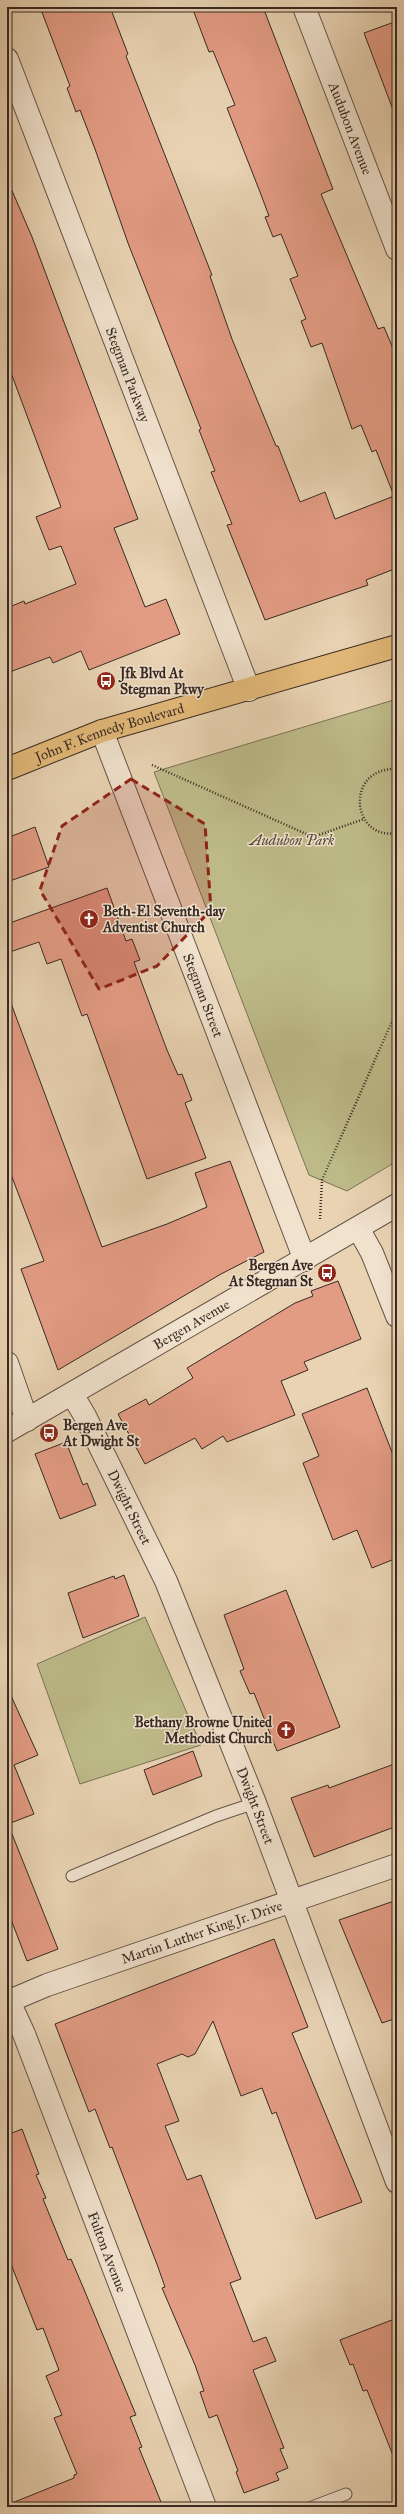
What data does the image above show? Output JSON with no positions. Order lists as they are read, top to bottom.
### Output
{
  "streets": {
    "main road": ["John F. Kennedy Boulevard"],
    "street": [
      "Audubon Avenue",
      "Stegman Parkway",
      "Stegman Street",
      "Bergen Avenue",
      "Dwight Street",
      "Martin Luther King Jr. Drive",
      "Fulton Avenue"
    ]
  },
  "crossings": [
    ["Stegman Parkway", "John F. Kennedy Boulevard"],
    ["John F. Kennedy Boulevard", "Stegman Street"],
    ["Stegman Street", "Bergen Avenue"],
    ["Bergen Avenue", "Dwight Street"],
    ["Dwight Street", "Martin Luther King Jr. Drive"],
    ["Martin Luther King Jr. Drive", "Fulton Avenue"]
  ],
  "parks": ["Audubon Park"],
  "places": {
    "bus stop": ["Jfk Blvd At Stegman Pkwy", "Bergen Ave At Stegman St", "Bergen Ave At Dwight St"],
    "church": ["Beth-El Seventh-day Adventist Church", "Bethany Browne United Methodist Church"]
  }
}
